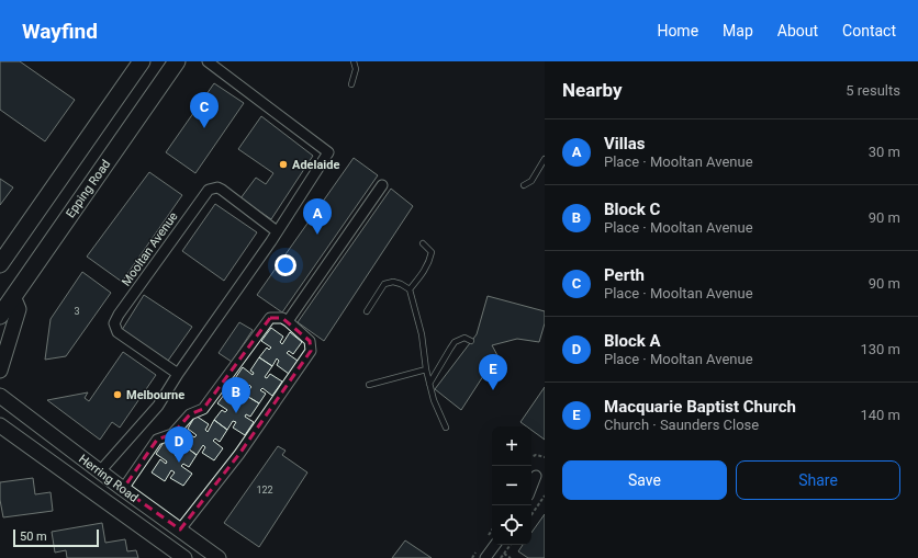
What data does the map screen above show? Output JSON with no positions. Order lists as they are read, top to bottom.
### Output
{
  "streets": {
    "main road": ["Epping Road", "Herring Road"],
    "street": ["Mooltan Avenue"]
  },
  "places": ["Adelaide", "Melbourne"],
  "house_numbers": ["3", "122"],
  "scale_bar": "50 m",
  "page": {
    "header": "Wayfind",
    "nav": [
      "Home",
      "Map",
      "About",
      "Contact"
    ],
    "heading": ["Nearby", "5 results"],
    "pins": [
      "C",
      "A",
      "E",
      "B",
      "D"
    ],
    "list": [
      {
        "mark": "A",
        "name": "Villas",
        "note": "Place · Mooltan Avenue",
        "value": "30 m"
      },
      {
        "mark": "B",
        "name": "Block C",
        "note": "Place · Mooltan Avenue",
        "value": "90 m"
      },
      {
        "mark": "C",
        "name": "Perth",
        "note": "Place · Mooltan Avenue",
        "value": "90 m"
      },
      {
        "mark": "D",
        "name": "Block A",
        "note": "Place · Mooltan Avenue",
        "value": "130 m"
      },
      {
        "mark": "E",
        "name": "Macquarie Baptist Church",
        "note": "Church · Saunders Close",
        "value": "140 m"
      }
    ],
    "map_buttons": ["+", "−"],
    "buttons": ["Save", "Share"],
    "scale": "50 m"
  }
}
